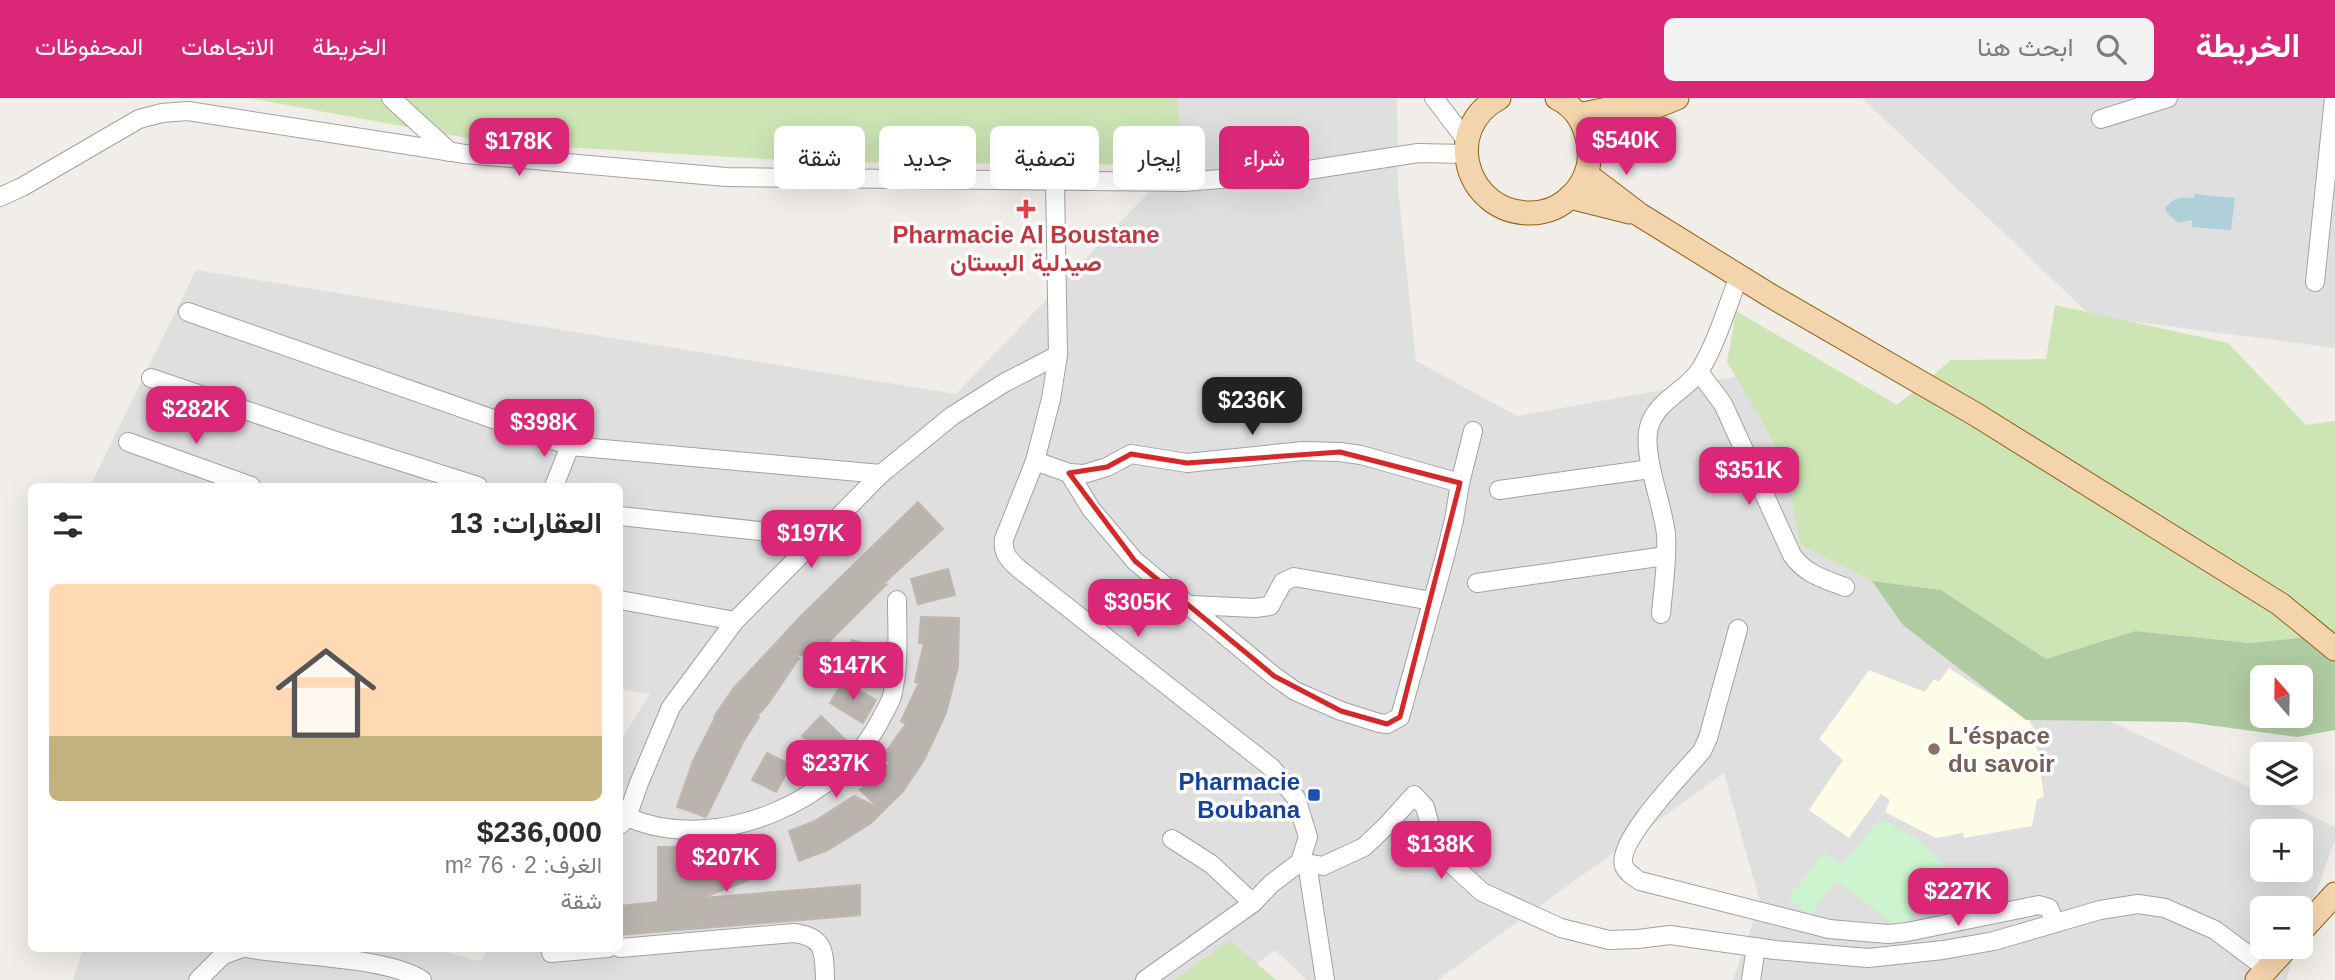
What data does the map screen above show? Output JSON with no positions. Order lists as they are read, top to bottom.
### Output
{
  "places": {
    "health": ["Pharmacie Al Boustane صيدلية البستان"],
    "other": ["L'éspace du savoir"],
    "transit": ["Pharmacie Boubana"]
  },
  "north": "top",
  "page": {
    "header": "الخريطة",
    "search": "ابحث هنا",
    "nav": ["الخريطة", "الاتجاهات", "المحفوظات"],
    "price": [
      "$540K",
      "$178K",
      "$236K",
      "$282K",
      "$398K",
      "$351K",
      "$197K",
      "$305K",
      "$147K",
      "$237K",
      "$138K",
      "$207K",
      "$227K"
    ],
    "chip": [
      "شراء",
      "إيجار",
      "تصفية",
      "جديد",
      "شقة"
    ],
    "heading": "العقارات: 13",
    "list": [
      {
        "name": "$236,000",
        "note": "الغرف: 2 · 76 m² · شقة"
      }
    ],
    "map_buttons": ["+", "−"]
  }
}
